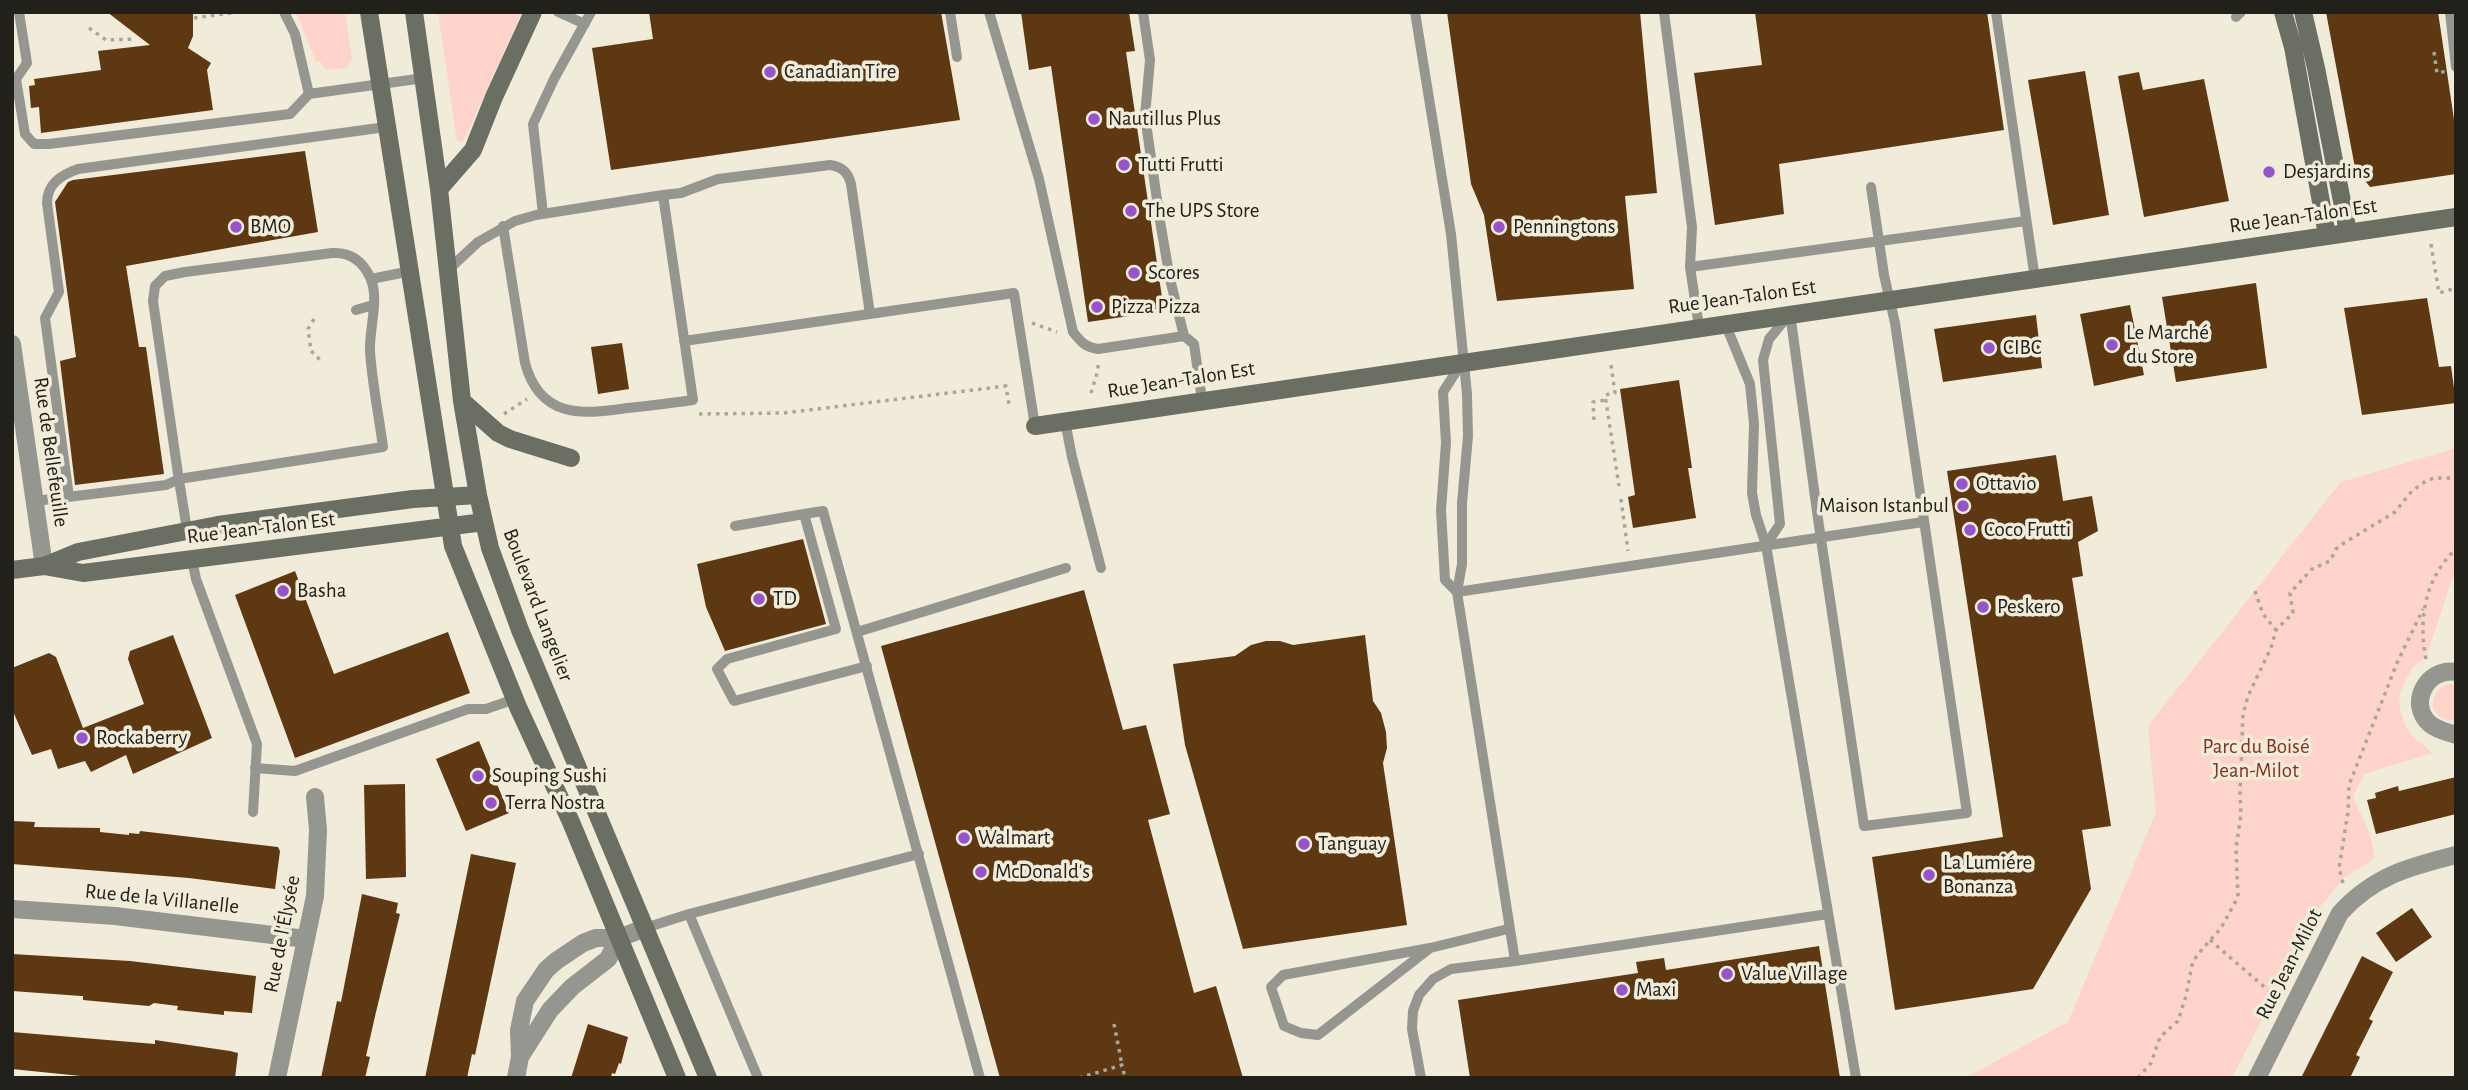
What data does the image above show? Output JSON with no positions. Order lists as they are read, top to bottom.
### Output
{
  "streets": {
    "main road": ["Rue Jean-Talon Est", "Boulevard Langelier"],
    "street": [
      "Rue de Bellefeuille",
      "Rue de la Villanelle",
      "Rue de l'Élysée",
      "Rue Jean-Milot"
    ]
  },
  "crossings": [
    ["Rue Jean-Talon Est", "Rue de Bellefeuille"],
    ["Rue Jean-Talon Est", "Boulevard Langelier"],
    ["Rue de la Villanelle", "Rue de l'Élysée"]
  ],
  "parks": ["Parc du Boisé Jean-Milot"],
  "places": [
    "Canadian Tire",
    "Nautillus Plus",
    "Tutti Frutti",
    "Desjardins",
    "The UPS Store",
    "BMO",
    "Penningtons",
    "Scores",
    "Pizza Pizza",
    "Le Marché du Store",
    "CIBC",
    "Ottavio",
    "Maison Istanbul",
    "Coco Frutti",
    "Basha",
    "TD",
    "Peskero",
    "Rockaberry",
    "Souping Sushi",
    "Terra Nostra",
    "Walmart",
    "Tanguay",
    "McDonald's",
    "La Lumiére Bonanza",
    "Value Village",
    "Maxi"
  ]
}
